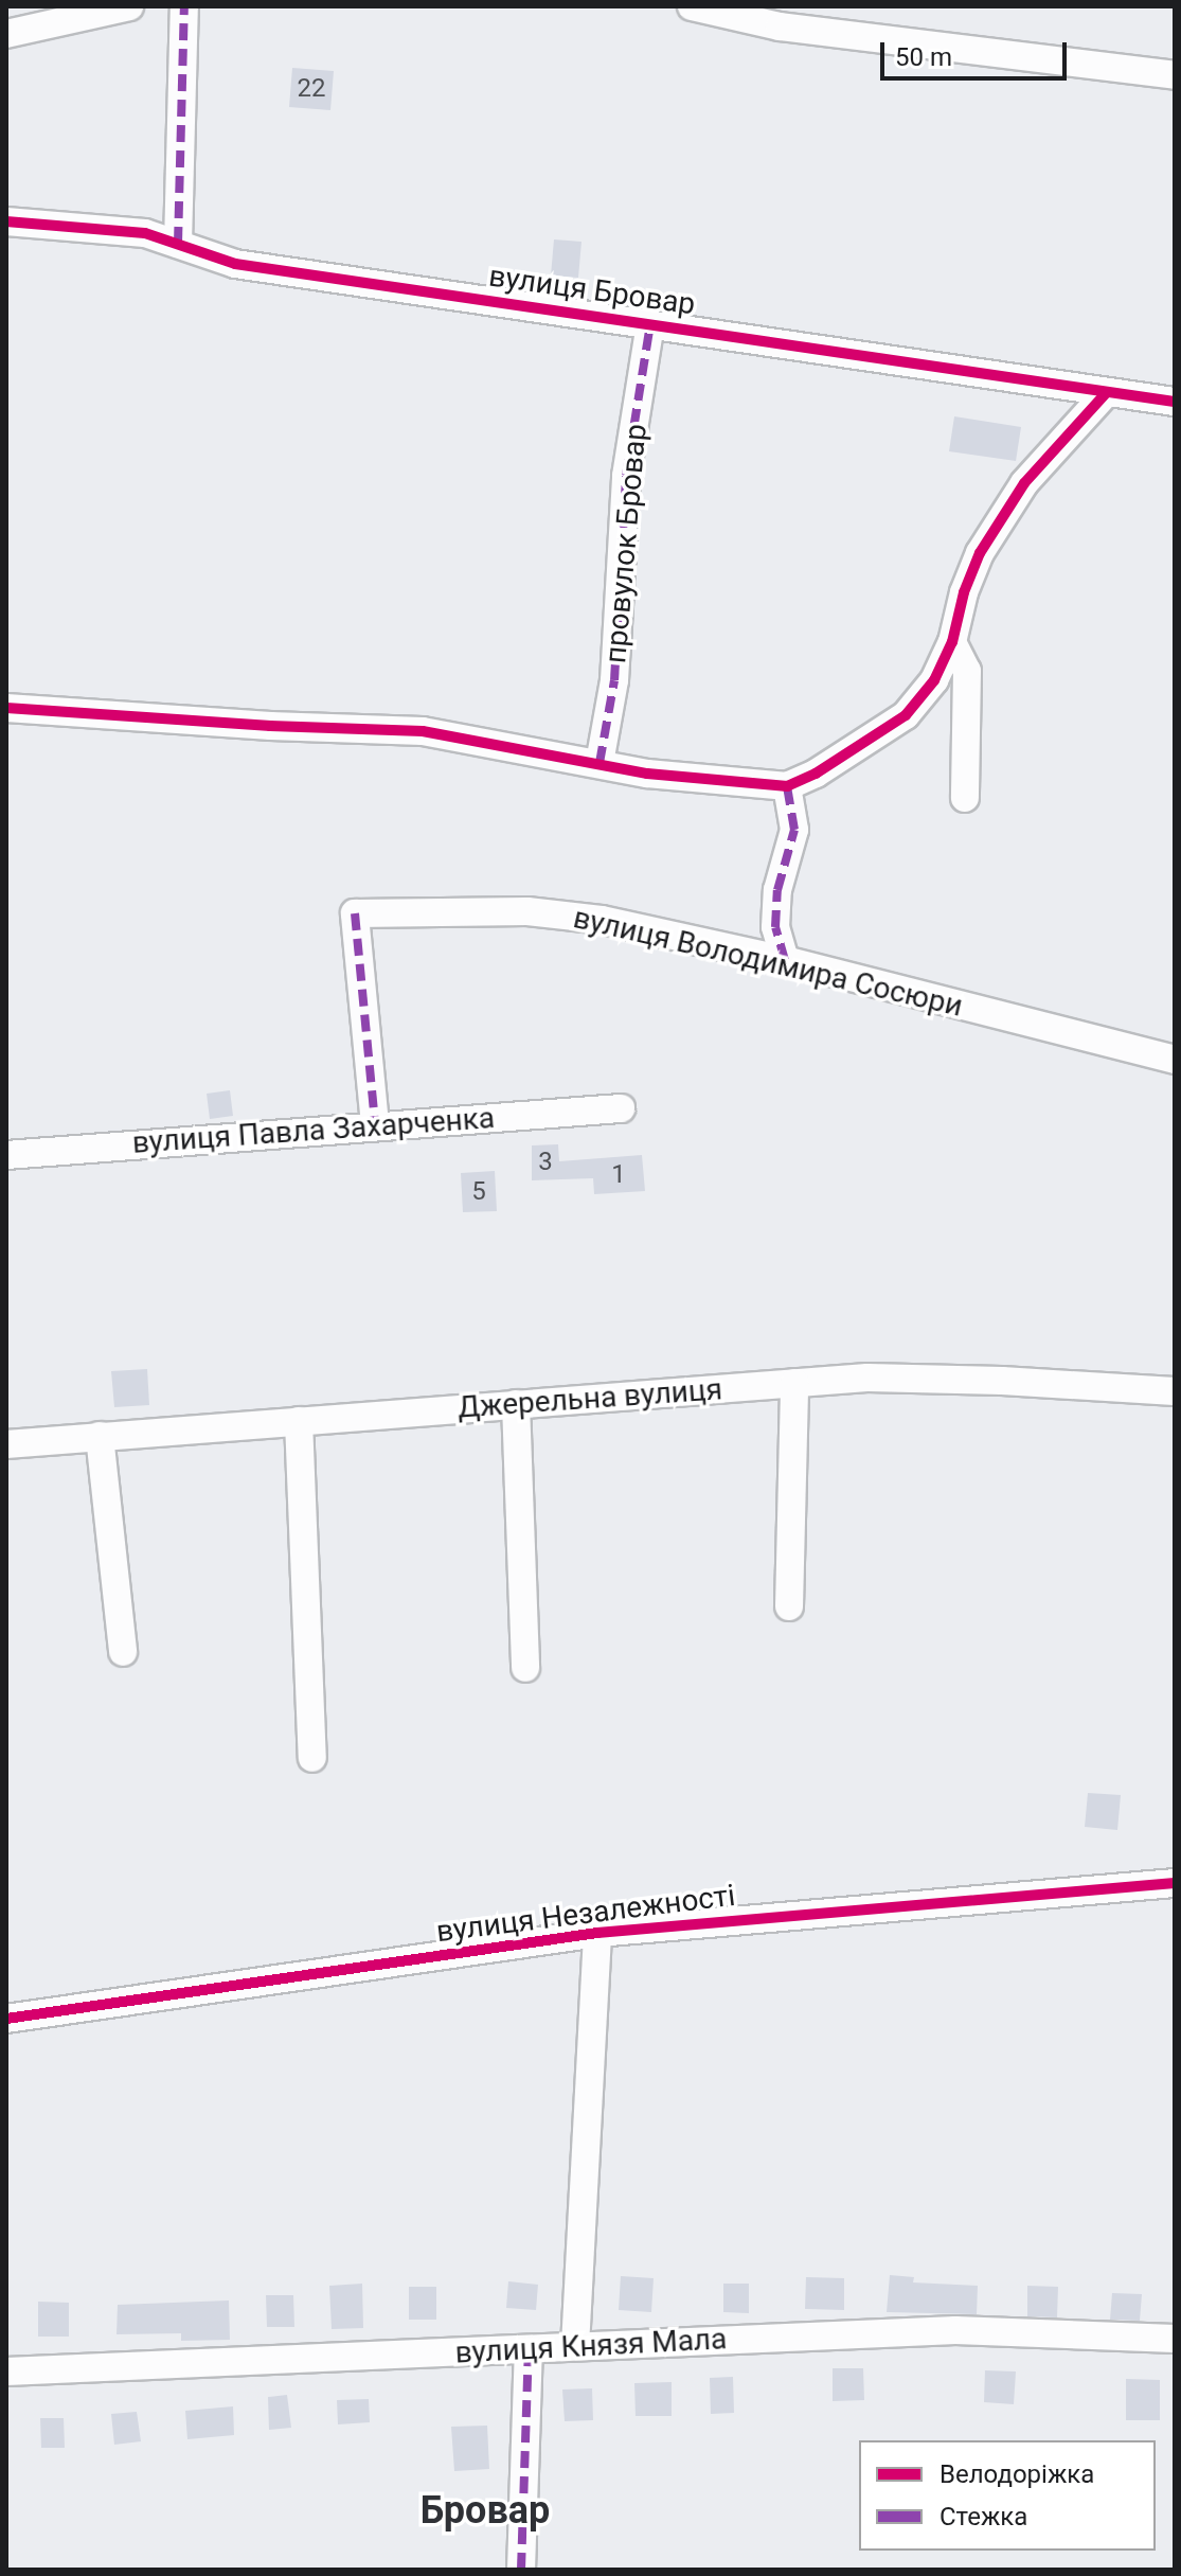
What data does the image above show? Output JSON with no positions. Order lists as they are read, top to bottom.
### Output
{
  "streets": {
    "street": [
      "вулиця Бровар",
      "провулок Бровар",
      "вулиця Володимира Сосюри",
      "вулиця Павла Захарченка",
      "Джерельна вулиця",
      "вулиця Незалежності",
      "вулиця Князя Мала"
    ]
  },
  "crossings": [
    ["вулиця Бровар", "провулок Бровар"],
    ["вулиця Володимира Сосюри", "вулиця Павла Захарченка"]
  ],
  "districts": ["Бровар"],
  "house_numbers": [
    "22",
    "3",
    "1",
    "5"
  ],
  "legend": ["Велодоріжка", "Стежка"],
  "scale_bar": "50 m"
}
